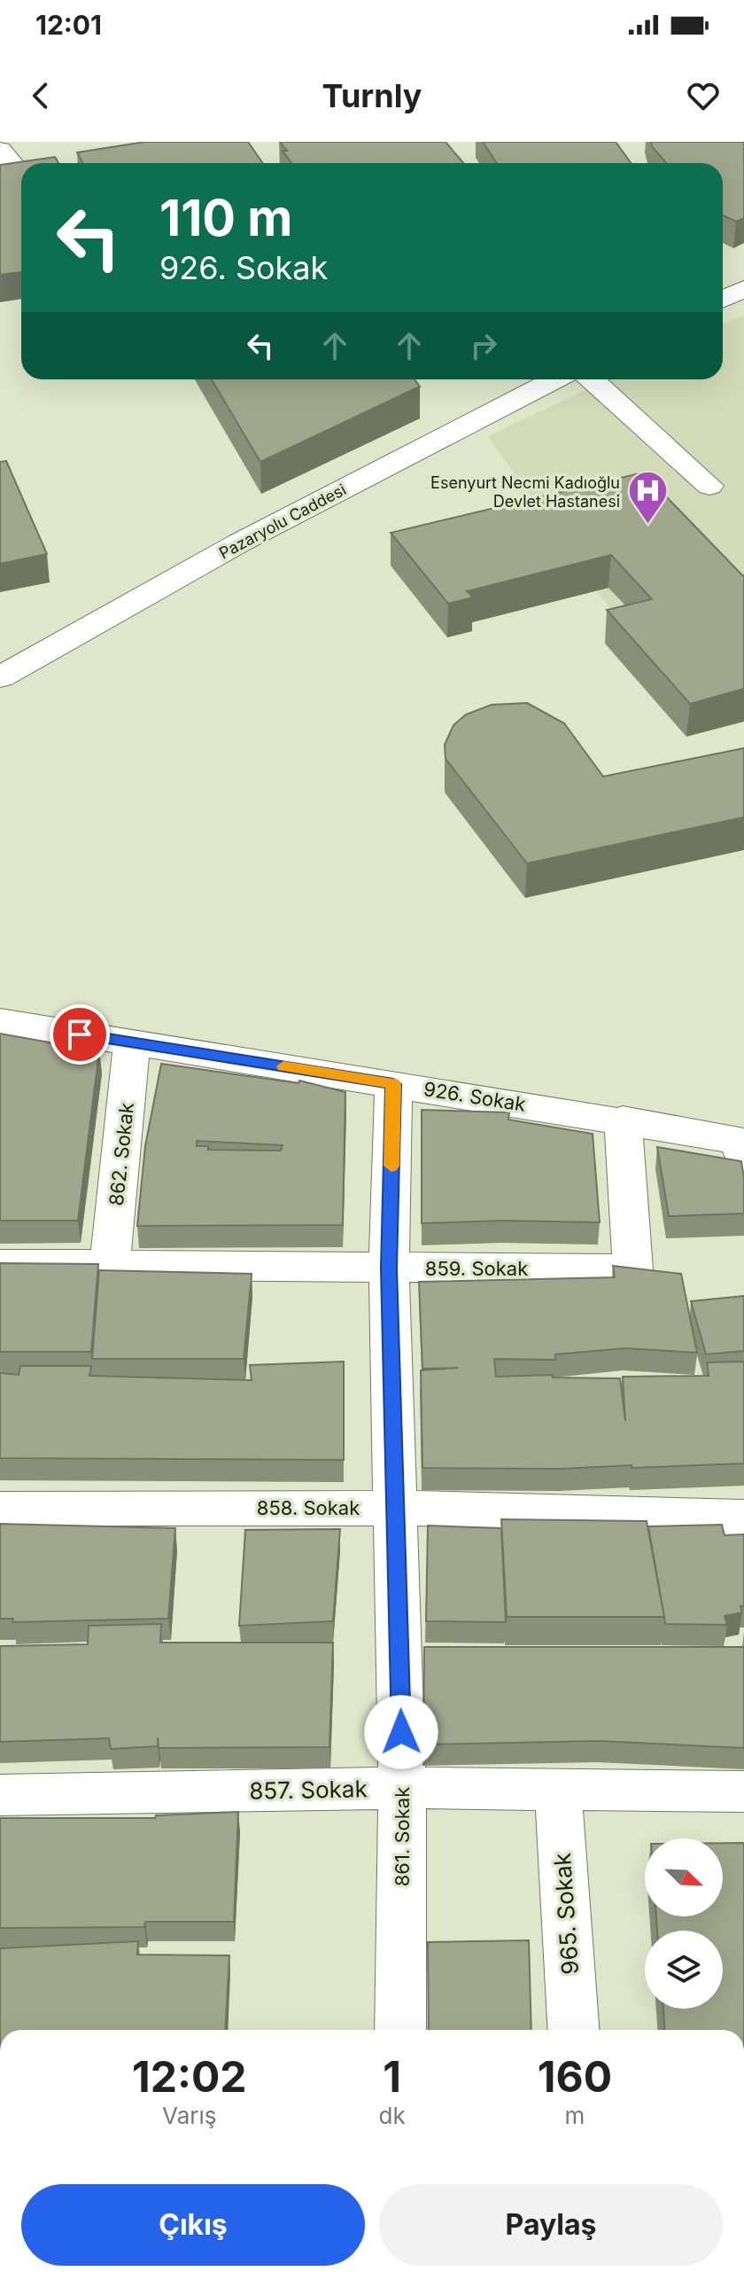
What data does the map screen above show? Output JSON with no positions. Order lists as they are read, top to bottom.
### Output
{
  "streets": {
    "street": [
      "Pazaryolu Caddesi",
      "926. Sokak",
      "862. Sokak",
      "859. Sokak",
      "858. Sokak",
      "857. Sokak",
      "861. Sokak",
      "965. Sokak"
    ]
  },
  "crossings": [
    ["926. Sokak", "862. Sokak"],
    ["926. Sokak", "859. Sokak"],
    ["926. Sokak", "861. Sokak"],
    ["862. Sokak", "859. Sokak"],
    ["859. Sokak", "861. Sokak"],
    ["858. Sokak", "861. Sokak"],
    ["857. Sokak", "861. Sokak"],
    ["857. Sokak", "965. Sokak"]
  ],
  "places": {
    "hospital": ["Esenyurt Necmi Kadıoğlu Devlet Hastanesi"]
  },
  "north": "bottom right",
  "page": {
    "status": "12:01",
    "header": "Turnly",
    "turn": ["110 m", "926. Sokak"],
    "eta": [
      "12:02",
      "Varış",
      "1",
      "dk",
      "160",
      "m"
    ],
    "buttons": ["Çıkış", "Paylaş"]
  }
}
